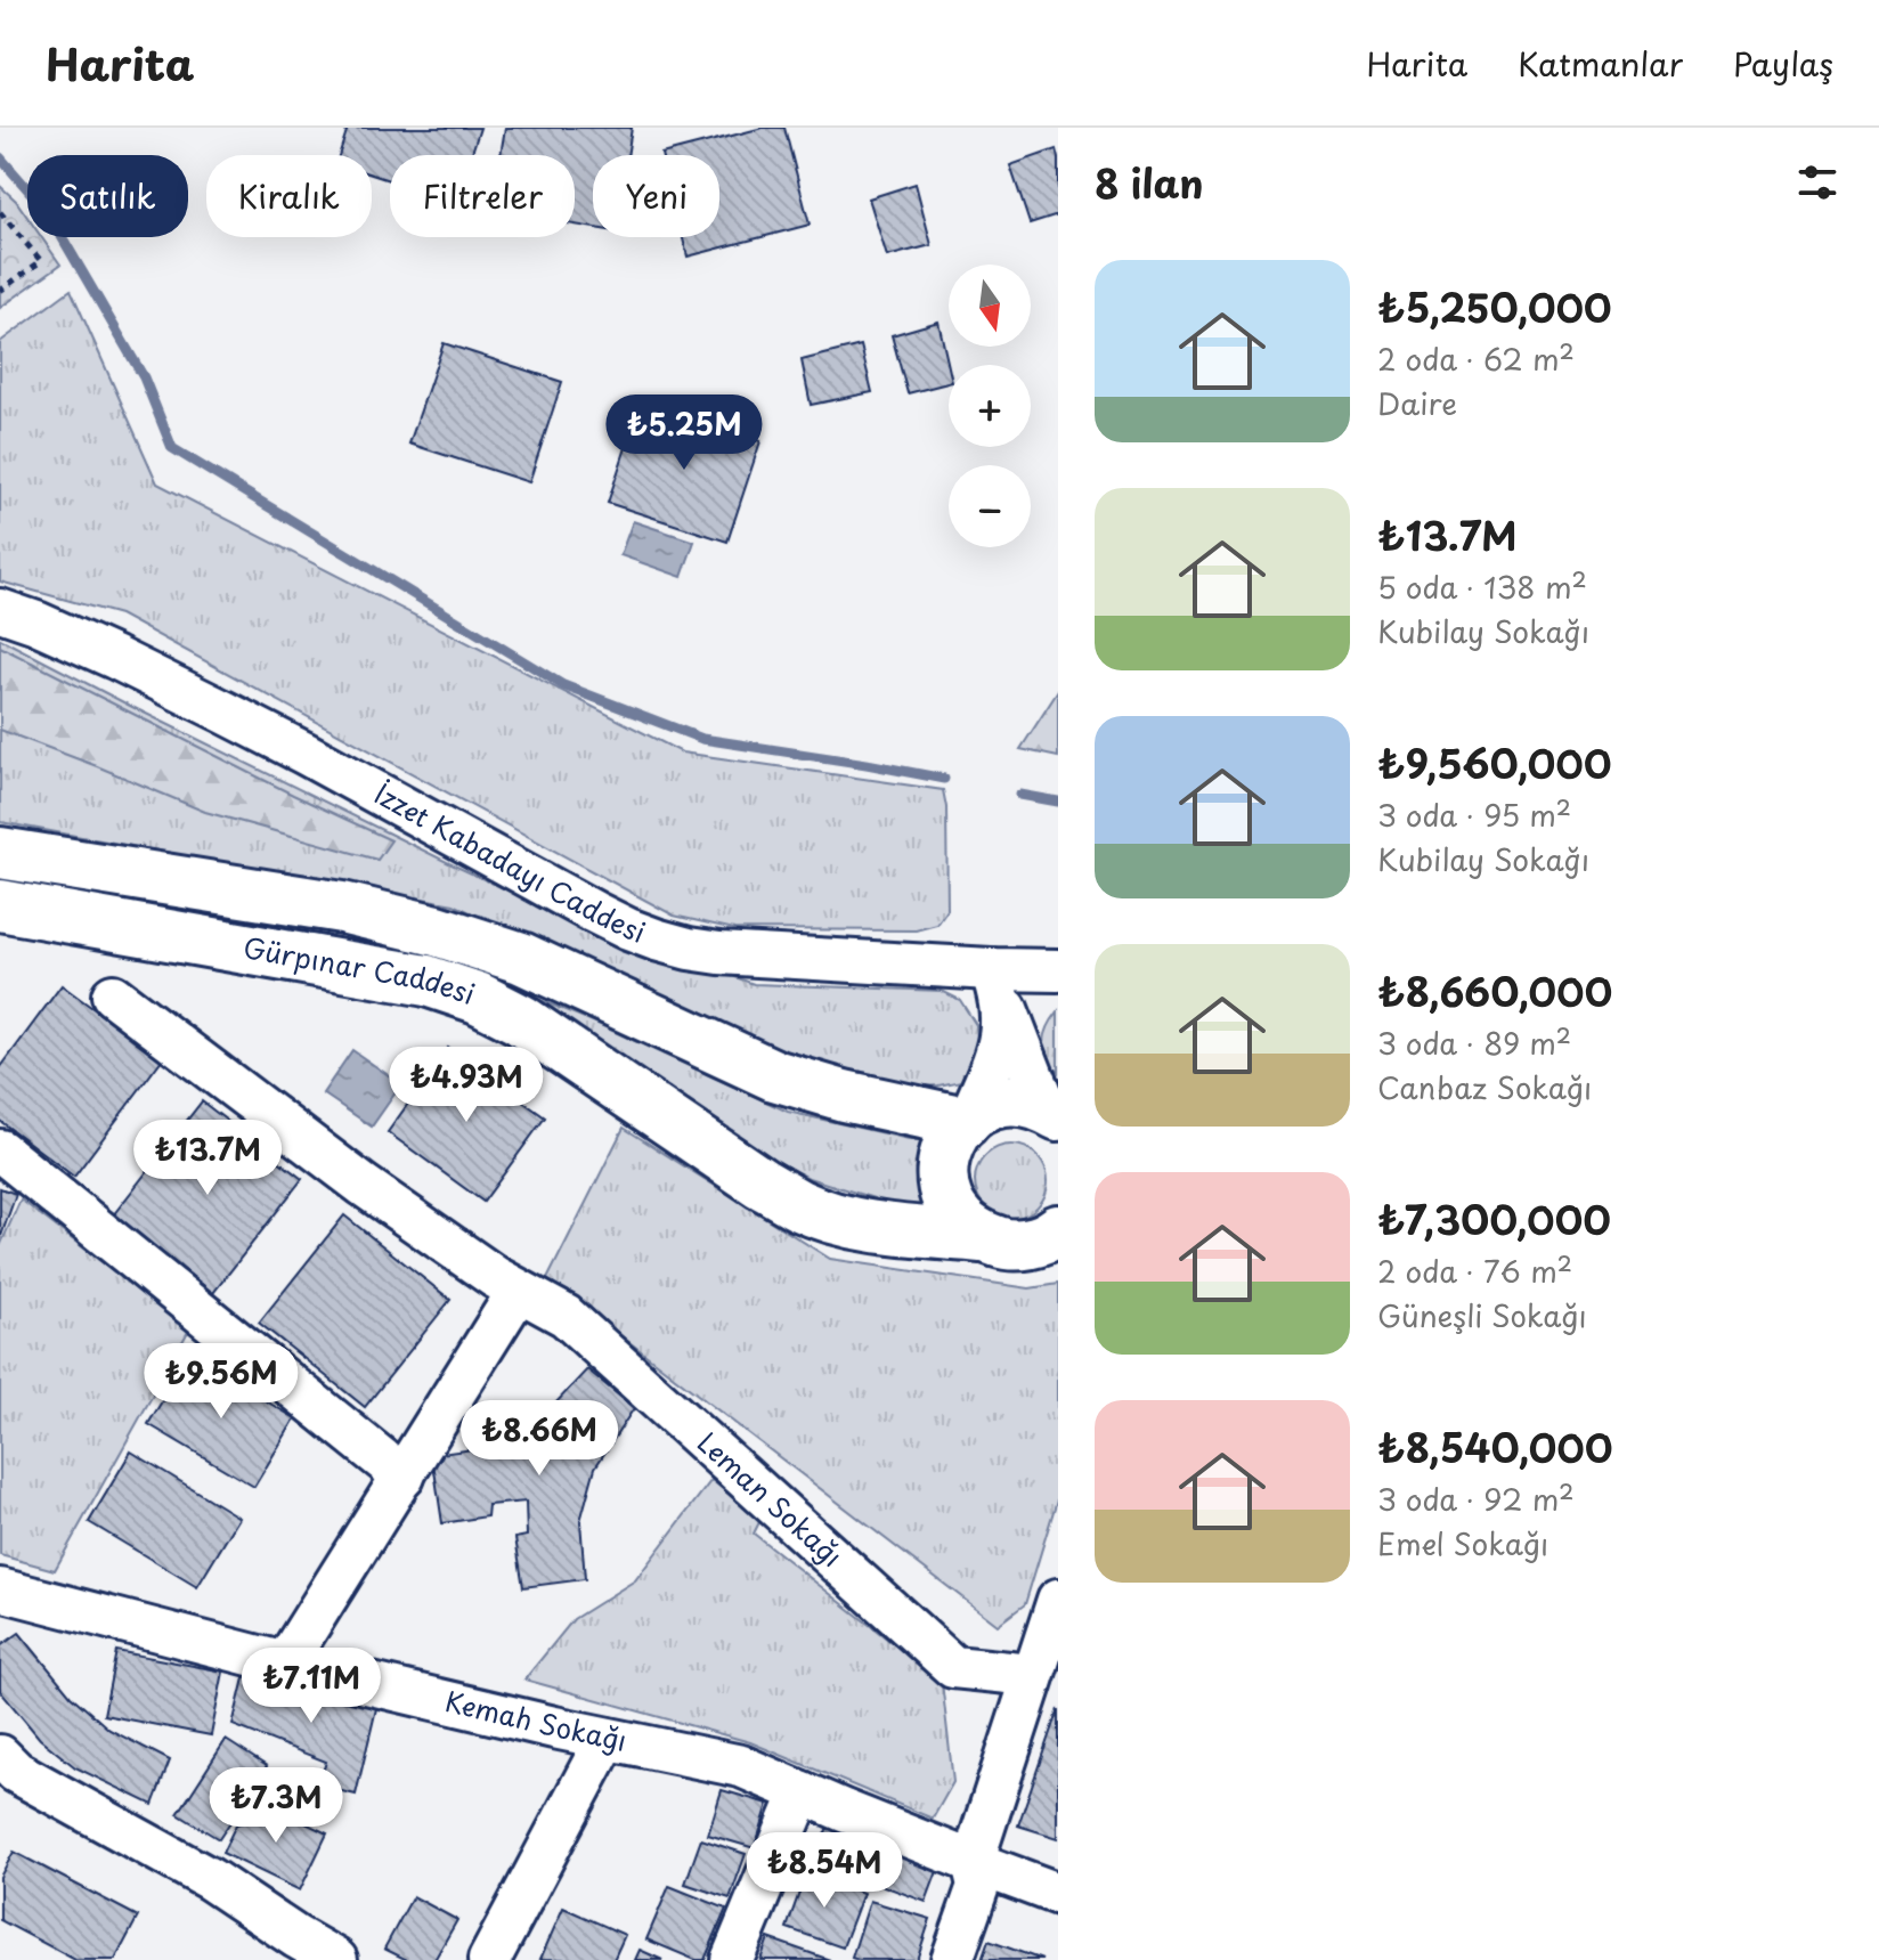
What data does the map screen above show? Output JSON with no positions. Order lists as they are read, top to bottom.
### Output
{
  "streets": {
    "main road": ["Gürpınar Caddesi"],
    "street": ["İzzet Kabadayı Caddesi", "Leman Sokağı", "Kemah Sokağı"]
  },
  "north": "bottom",
  "page": {
    "header": "Harita",
    "nav": ["Harita", "Katmanlar", "Paylaş"],
    "heading": "8 ilan",
    "chip": [
      "Satılık",
      "Kiralık",
      "Filtreler",
      "Yeni"
    ],
    "list": [
      {
        "name": "₺5,250,000",
        "note": "2 oda · 62 m² · Daire"
      },
      {
        "name": "₺13.7M",
        "note": "5 oda · 138 m² · Kubilay Sokağı"
      },
      {
        "name": "₺9,560,000",
        "note": "3 oda · 95 m² · Kubilay Sokağı"
      },
      {
        "name": "₺8,660,000",
        "note": "3 oda · 89 m² · Canbaz Sokağı"
      },
      {
        "name": "₺7,300,000",
        "note": "2 oda · 76 m² · Güneşli Sokağı"
      },
      {
        "name": "₺8,540,000",
        "note": "3 oda · 92 m² · Emel Sokağı"
      }
    ],
    "map_buttons": ["+", "−"],
    "price": [
      "₺5.25M",
      "₺4.93M",
      "₺13.7M",
      "₺9.56M",
      "₺8.66M",
      "₺7.11M",
      "₺7.3M",
      "₺8.54M"
    ]
  }
}
